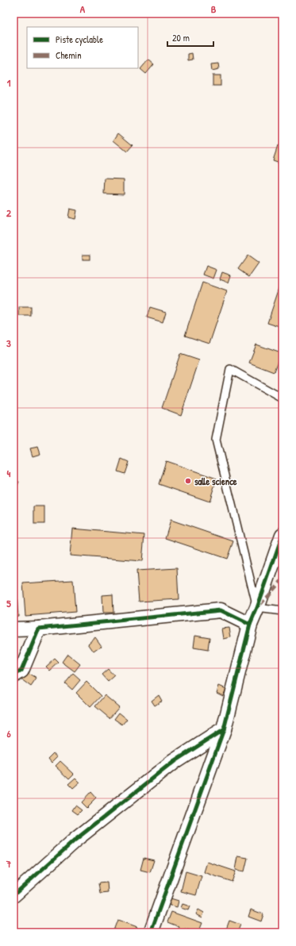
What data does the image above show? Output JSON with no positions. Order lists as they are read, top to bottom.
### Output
{
  "places": ["salle science"],
  "legend": ["Piste cyclable", "Chemin"],
  "scale_bar": "20 m",
  "grid": {
    "columns": ["A", "B"],
    "rows": [
      "1",
      "2",
      "3",
      "4",
      "5",
      "6",
      "7"
    ]
  }
}
